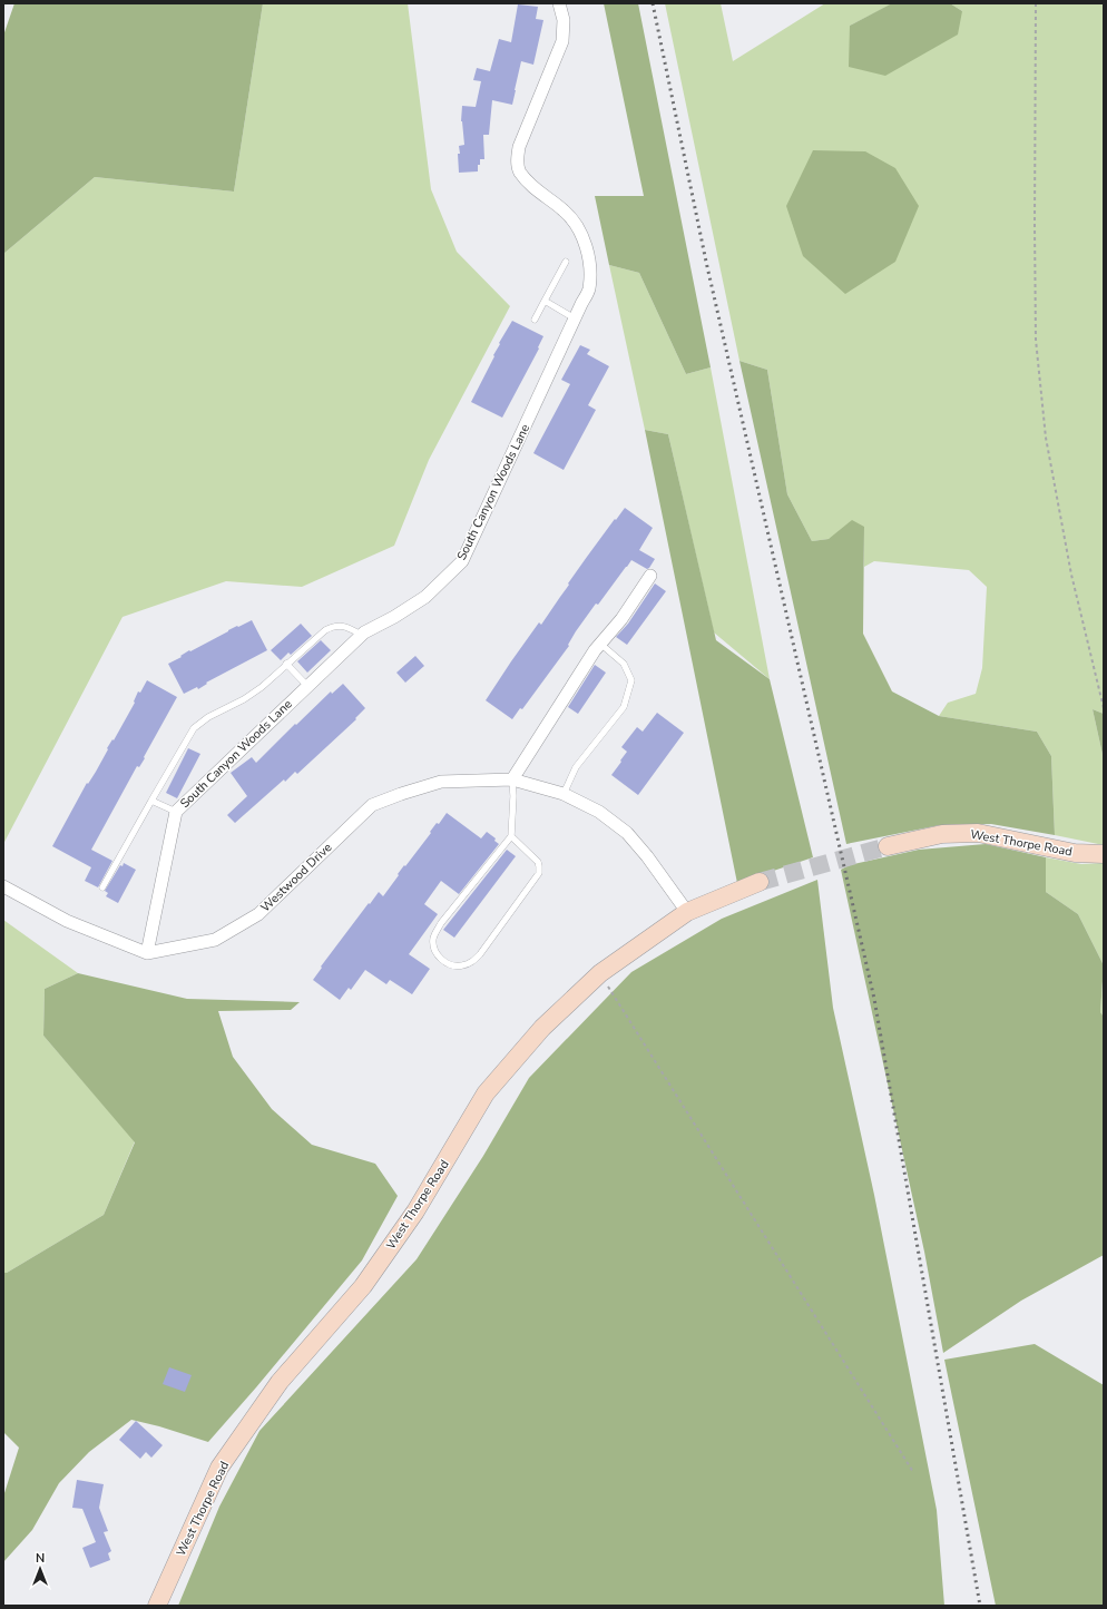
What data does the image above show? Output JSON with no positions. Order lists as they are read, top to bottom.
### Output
{
  "streets": {
    "street": ["South Canyon Woods Lane", "West Thorpe Road", "Westwood Drive"]
  },
  "crossings": [
    ["South Canyon Woods Lane", "Westwood Drive"],
    ["West Thorpe Road", "Westwood Drive"]
  ],
  "north": "top"
}
